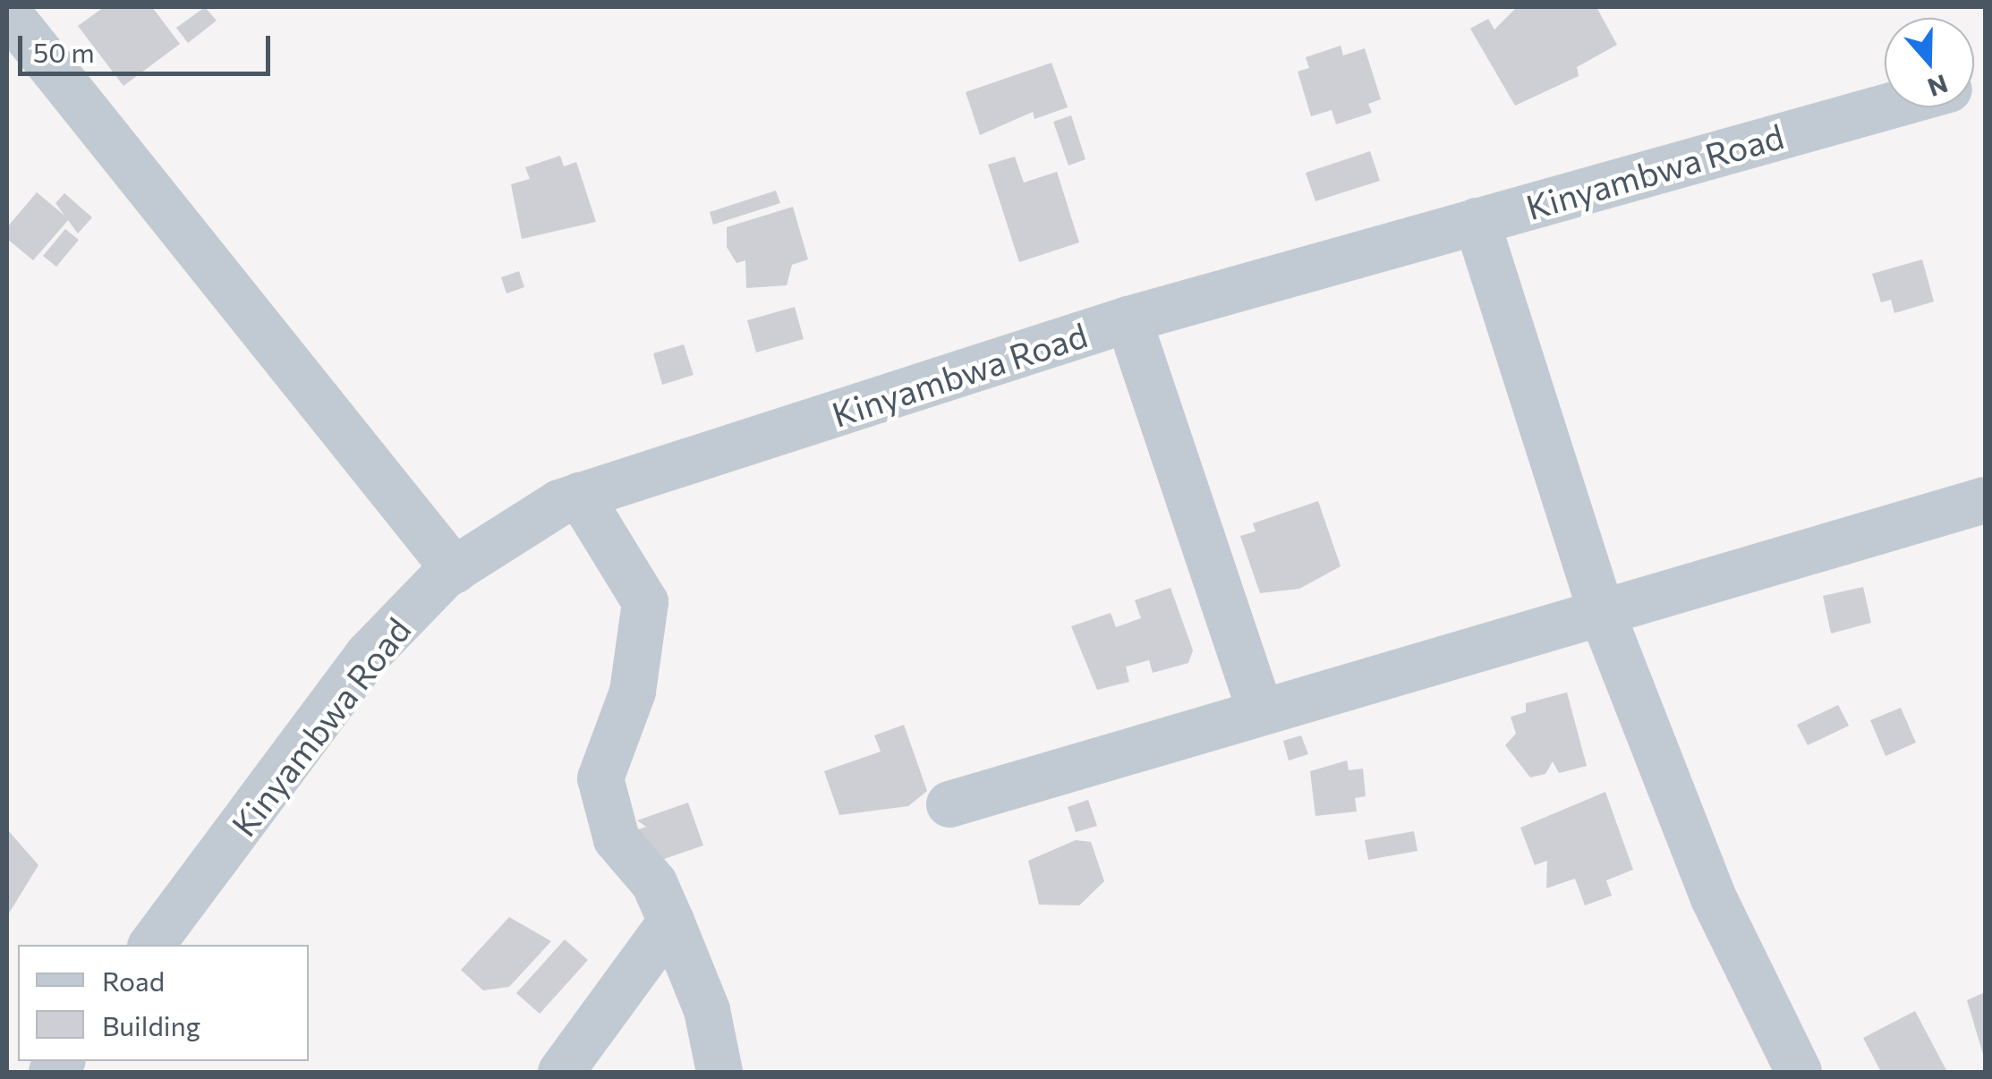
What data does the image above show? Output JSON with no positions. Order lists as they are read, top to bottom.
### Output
{
  "streets": {
    "street": ["Kinyambwa Road"]
  },
  "legend": ["Road", "Building"],
  "scale_bar": "50 m",
  "north": "bottom"
}
